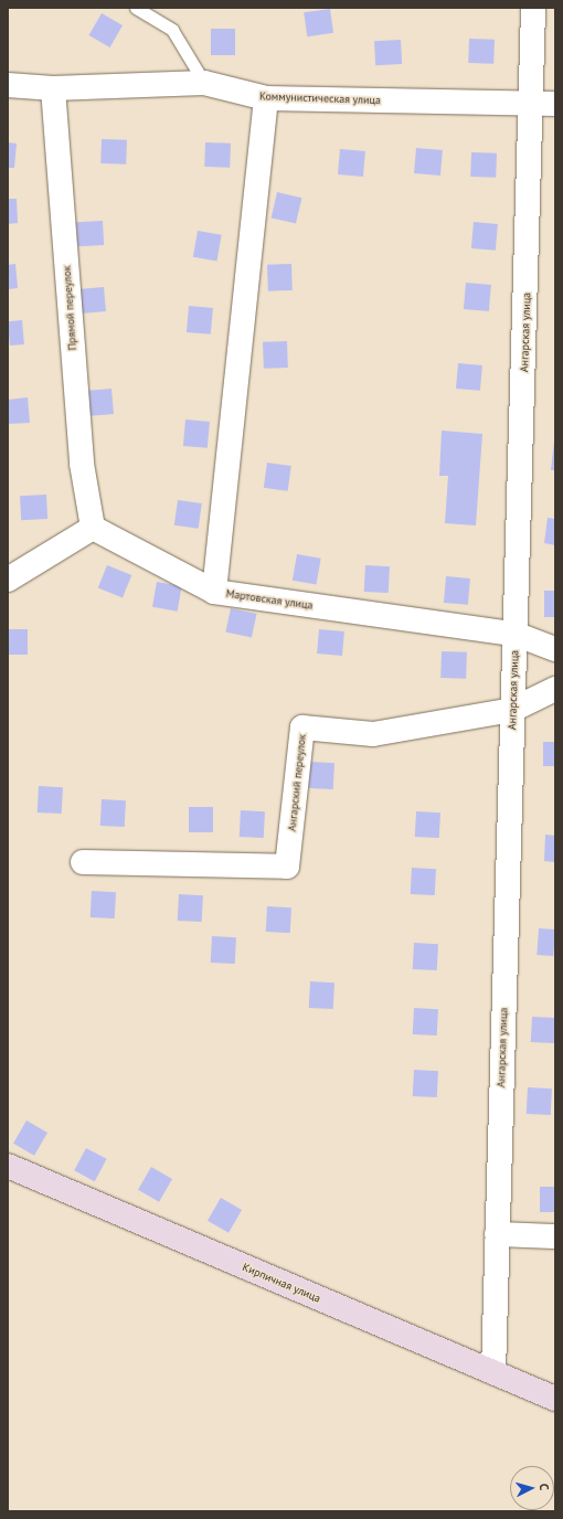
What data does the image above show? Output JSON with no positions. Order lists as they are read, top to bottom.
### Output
{
  "streets": {
    "street": [
      "Коммунистическая улица",
      "Прямой переулок",
      "Ангарская улица",
      "Мартовская улица",
      "Ангарский переулок",
      "Кирпичная улица"
    ]
  },
  "crossings": [
    ["Коммунистическая улица", "Прямой переулок"],
    ["Коммунистическая улица", "Ангарская улица"],
    ["Прямой переулок", "Мартовская улица"],
    ["Ангарская улица", "Мартовская улица"],
    ["Ангарская улица", "Ангарский переулок"],
    ["Ангарская улица", "Кирпичная улица"]
  ],
  "north": "right"
}
